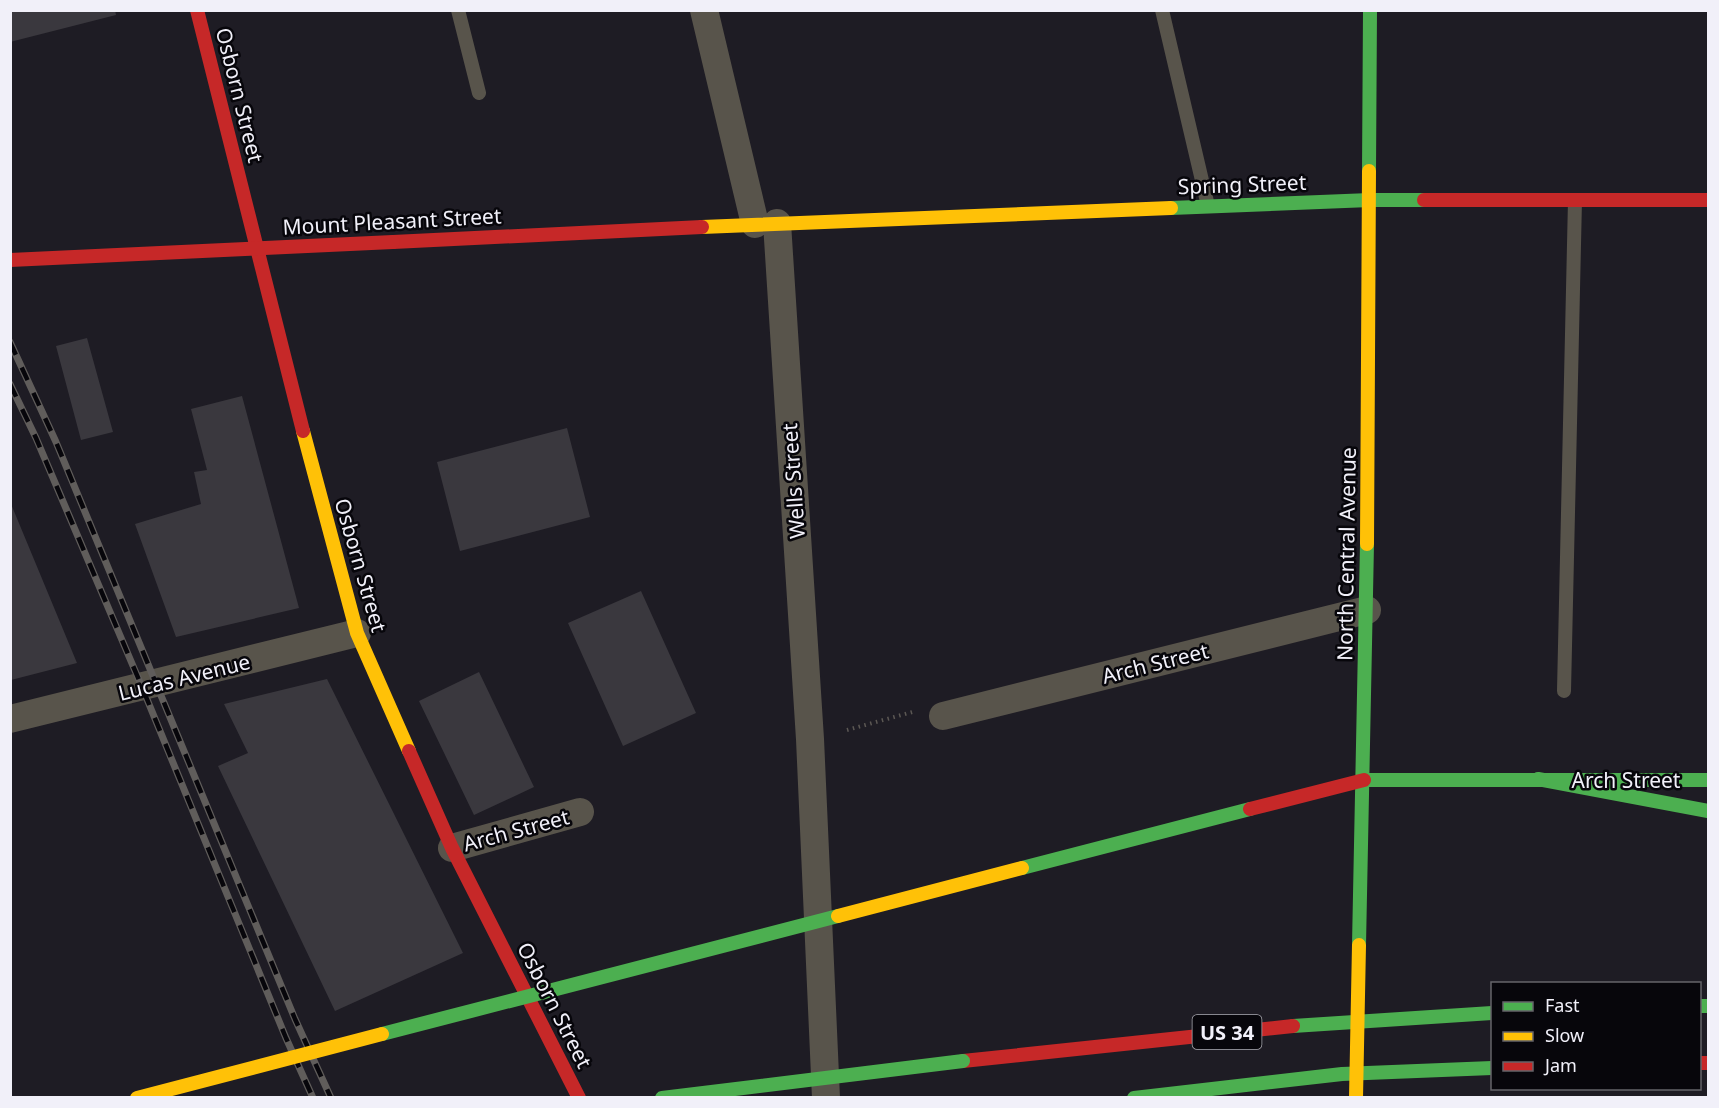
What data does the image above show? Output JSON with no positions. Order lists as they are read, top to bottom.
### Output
{
  "streets": {
    "main road": [
      "Osborn Street",
      "Spring Street",
      "Mount Pleasant Street",
      "North Central Avenue",
      "Arch Street",
      "US 34"
    ],
    "street": ["Wells Street", "Lucas Avenue"]
  },
  "crossings": [
    ["Osborn Street", "Arch Street"],
    ["Osborn Street", "Lucas Avenue"],
    ["Spring Street", "Mount Pleasant Street"],
    ["Spring Street", "Wells Street"],
    ["Spring Street", "North Central Avenue"],
    ["Mount Pleasant Street", "Wells Street"],
    ["North Central Avenue", "Arch Street"]
  ],
  "legend": ["Fast", "Slow", "Jam"]
}
